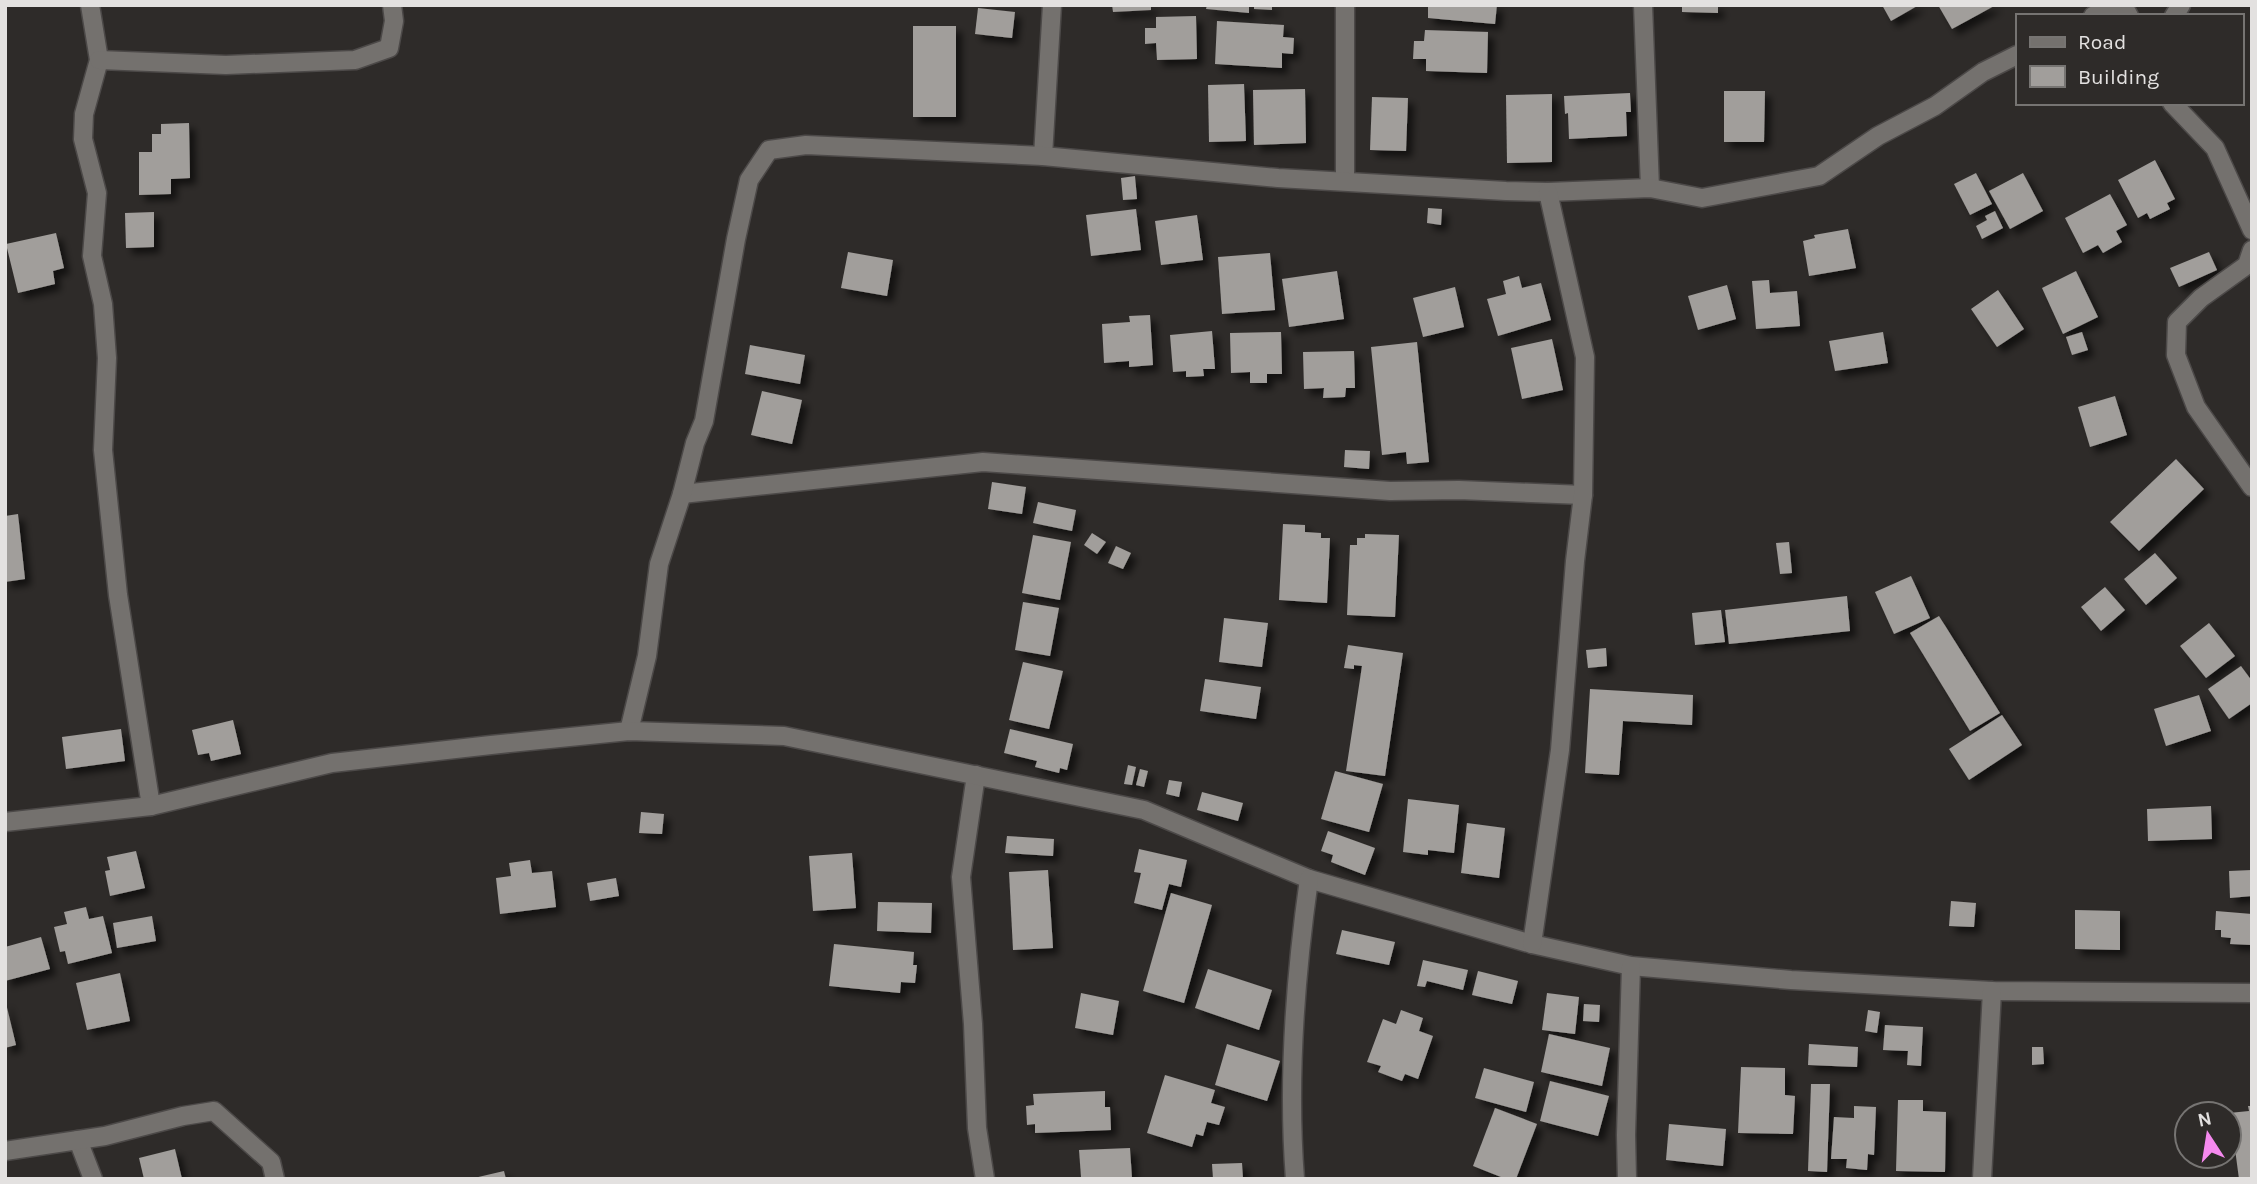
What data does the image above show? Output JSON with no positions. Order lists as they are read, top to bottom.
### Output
{
  "legend": ["Road", "Building"],
  "north": "top"
}
